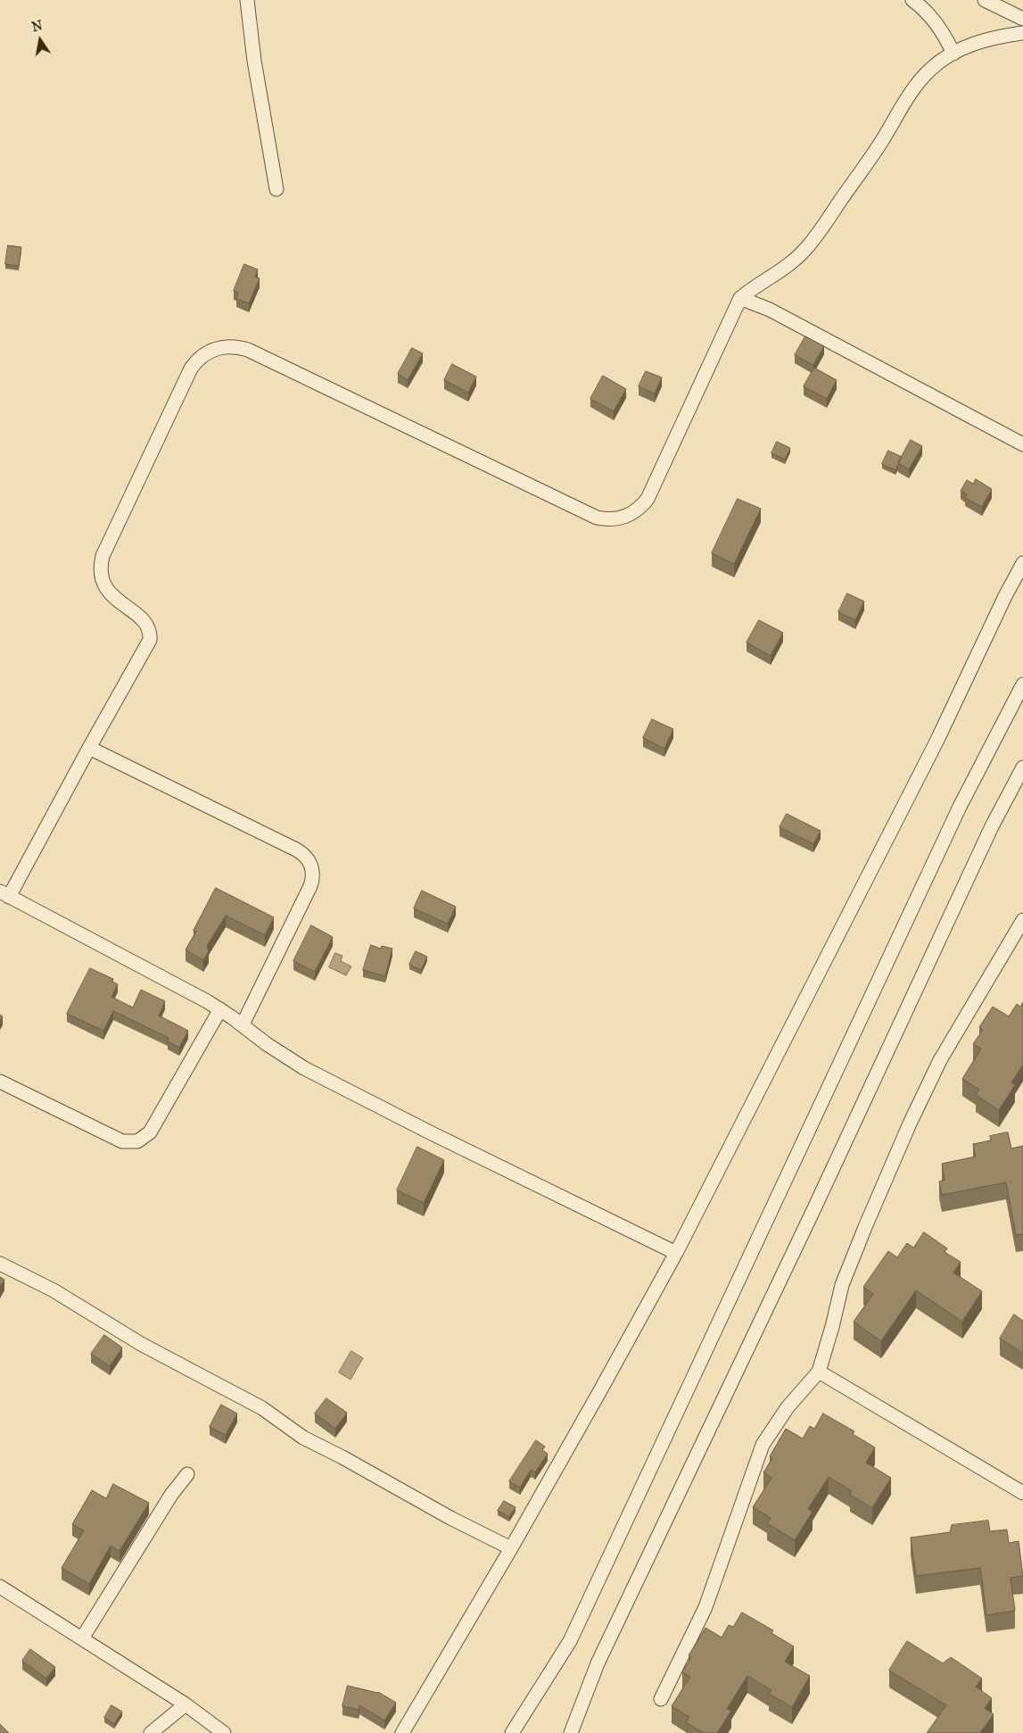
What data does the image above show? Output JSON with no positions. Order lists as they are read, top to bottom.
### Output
{
  "north": "top"
}
